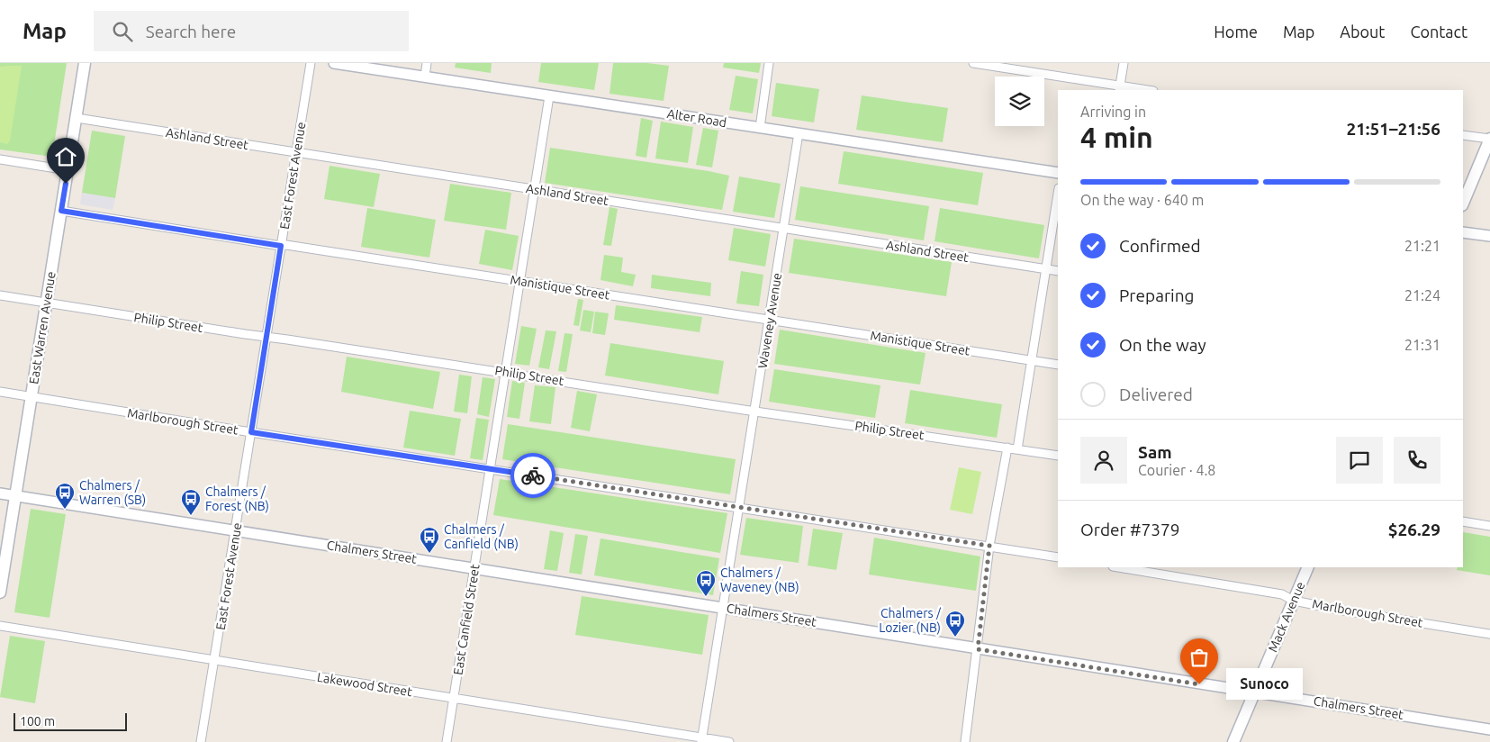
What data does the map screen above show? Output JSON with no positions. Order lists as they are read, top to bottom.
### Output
{
  "streets": {
    "main road": ["East Warren Avenue", "Mack Avenue"],
    "street": [
      "Alter Road",
      "Ashland Street",
      "East Forest Avenue",
      "Manistique Street",
      "Waveney Avenue",
      "Philip Street",
      "Marlborough Street",
      "Chalmers Street",
      "East Canfield Street",
      "Lakewood Street"
    ]
  },
  "crossings": [
    ["Alter Road", "Waveney Avenue"],
    ["Alter Road", "East Canfield Street"],
    ["Ashland Street", "East Forest Avenue"],
    ["Ashland Street", "Waveney Avenue"],
    ["Ashland Street", "East Warren Avenue"],
    ["Ashland Street", "East Canfield Street"],
    ["East Forest Avenue", "Manistique Street"],
    ["East Forest Avenue", "Philip Street"],
    ["East Forest Avenue", "Marlborough Street"],
    ["East Forest Avenue", "Chalmers Street"],
    ["East Forest Avenue", "Lakewood Street"],
    ["Manistique Street", "Waveney Avenue"],
    ["Manistique Street", "East Warren Avenue"],
    ["Manistique Street", "East Canfield Street"],
    ["Waveney Avenue", "Philip Street"],
    ["Waveney Avenue", "Marlborough Street"],
    ["Waveney Avenue", "Chalmers Street"],
    ["Philip Street", "East Warren Avenue"],
    ["Philip Street", "East Canfield Street"],
    ["East Warren Avenue", "Marlborough Street"],
    ["East Warren Avenue", "Chalmers Street"],
    ["Marlborough Street", "Mack Avenue"],
    ["Marlborough Street", "East Canfield Street"],
    ["Chalmers Street", "Mack Avenue"],
    ["Chalmers Street", "East Canfield Street"],
    ["East Canfield Street", "Lakewood Street"]
  ],
  "places": {
    "bus stop": [
      "Chalmers / Warren (SB)",
      "Chalmers / Forest (NB)",
      "Chalmers / Canfield (NB)",
      "Chalmers / Waveney (NB)",
      "Chalmers / Lozier (NB)"
    ],
    "other": ["Sunoco"]
  },
  "scale_bar": "100 m",
  "page": {
    "header": "Map",
    "search": "Search here",
    "nav": [
      "Home",
      "Map",
      "About",
      "Contact"
    ],
    "heading": ["4 min", "Arriving in", "21:51–21:56"],
    "panel": [
      "Sam",
      "Courier · 4.8",
      "Order #7379",
      "$26.29"
    ],
    "bar": "On the way · 640 m",
    "list": [
      ["Confirmed", "21:21"],
      ["Preparing", "21:24"],
      ["On the way", "21:31"],
      "Delivered"
    ],
    "bubble": "Sunoco",
    "scale": "100 m"
  }
}
